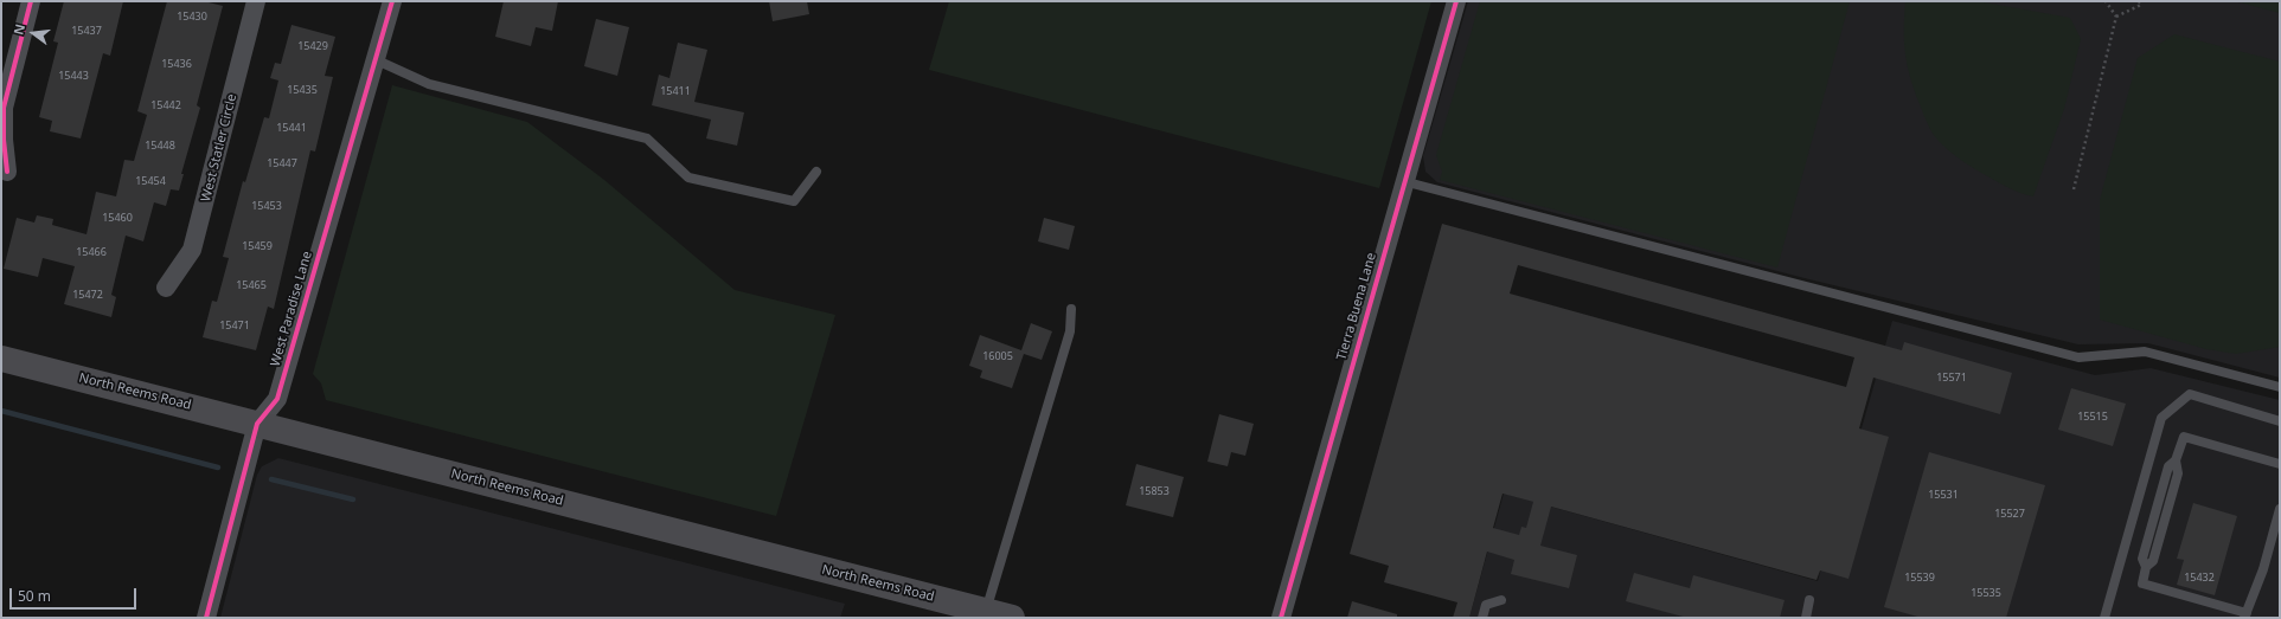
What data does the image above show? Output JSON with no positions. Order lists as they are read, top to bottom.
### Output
{
  "streets": {
    "main road": ["North Reems Road"],
    "street": ["West Statler Circle", "Tierra Buena Lane", "West Paradise Lane"]
  },
  "crossings": [
    ["West Paradise Lane", "North Reems Road"]
  ],
  "house_numbers": [
    "15430",
    "15437",
    "15429",
    "15436",
    "15443",
    "15435",
    "15411",
    "15442",
    "15441",
    "15448",
    "15447",
    "15454",
    "15453",
    "15460",
    "15459",
    "15466",
    "15465",
    "15472",
    "15471",
    "16005",
    "15571",
    "15515",
    "15853",
    "15531",
    "15527",
    "15539",
    "15432",
    "15535"
  ],
  "scale_bar": "50 m",
  "north": "left"
}
